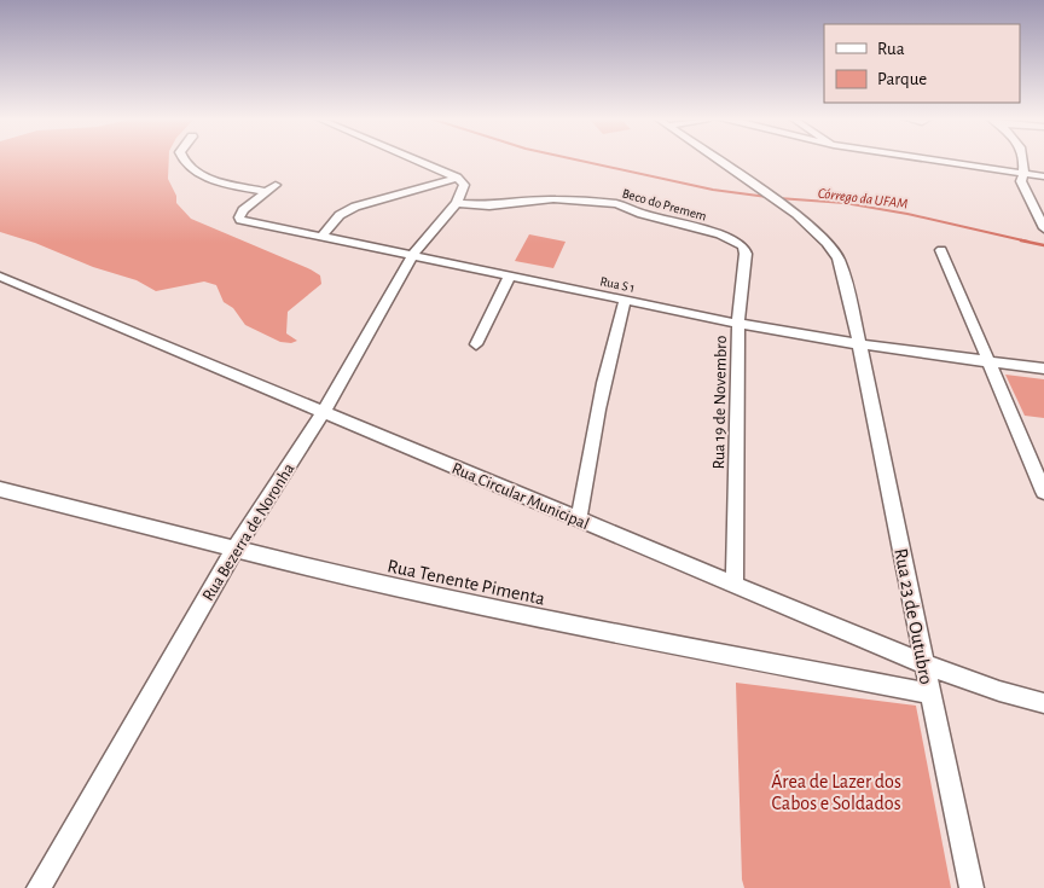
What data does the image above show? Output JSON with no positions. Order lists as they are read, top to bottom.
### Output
{
  "streets": {
    "street": [
      "Beco do Premem",
      "Rua S 1",
      "Rua 19 de Novembro",
      "Rua Circular Municipal",
      "Rua Bezerra de Noronha",
      "Rua Tenente Pimenta",
      "Rua 23 de Outubro"
    ]
  },
  "crossings": [
    ["Beco do Premem", "Rua 19 de Novembro"],
    ["Beco do Premem", "Rua Bezerra de Noronha"],
    ["Rua S 1", "Rua 19 de Novembro"],
    ["Rua S 1", "Rua Bezerra de Noronha"],
    ["Rua S 1", "Rua 23 de Outubro"],
    ["Rua 19 de Novembro", "Rua Circular Municipal"],
    ["Rua Circular Municipal", "Rua Bezerra de Noronha"],
    ["Rua Circular Municipal", "Rua 23 de Outubro"],
    ["Rua Bezerra de Noronha", "Rua Tenente Pimenta"],
    ["Rua Tenente Pimenta", "Rua 23 de Outubro"]
  ],
  "water": ["Córrego da UFAM"],
  "parks": ["Área de Lazer dos Cabos e Soldados"],
  "legend": ["Rua", "Parque"]
}
